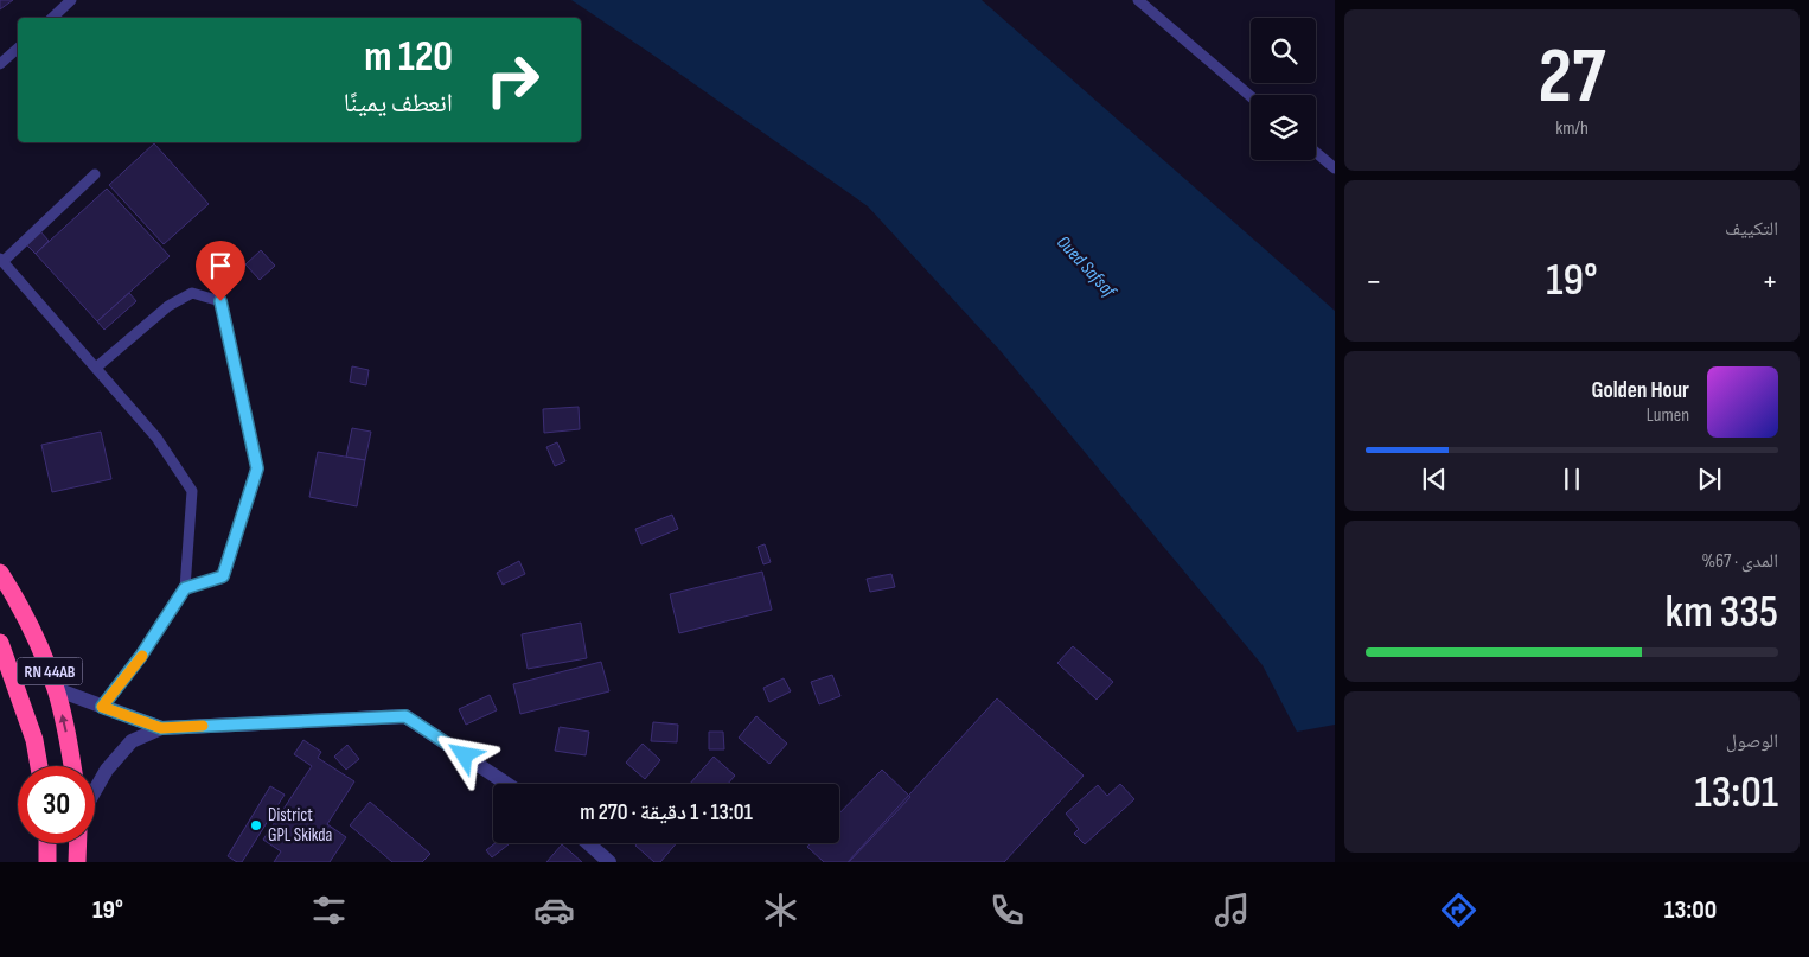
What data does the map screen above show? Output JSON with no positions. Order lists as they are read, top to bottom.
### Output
{
  "streets": {
    "highway": ["RN 44AB"]
  },
  "water": ["Oued Safsaf"],
  "places": ["District GPL Skikda"],
  "page": {
    "tile": [
      ["27", "km/h"],
      "التكييف",
      ["المدى · 67%", "335 km"],
      ["الوصول", "13:01"]
    ],
    "turn": ["120 m", "انعطف يمينًا"],
    "heat": ["−", "19°", "+"],
    "song": ["Golden Hour", "Lumen"],
    "limit": "30",
    "trip": "13:01 · 1 دقيقة · 270 m",
    "tabs": ["13:00", "19°"]
  }
}
